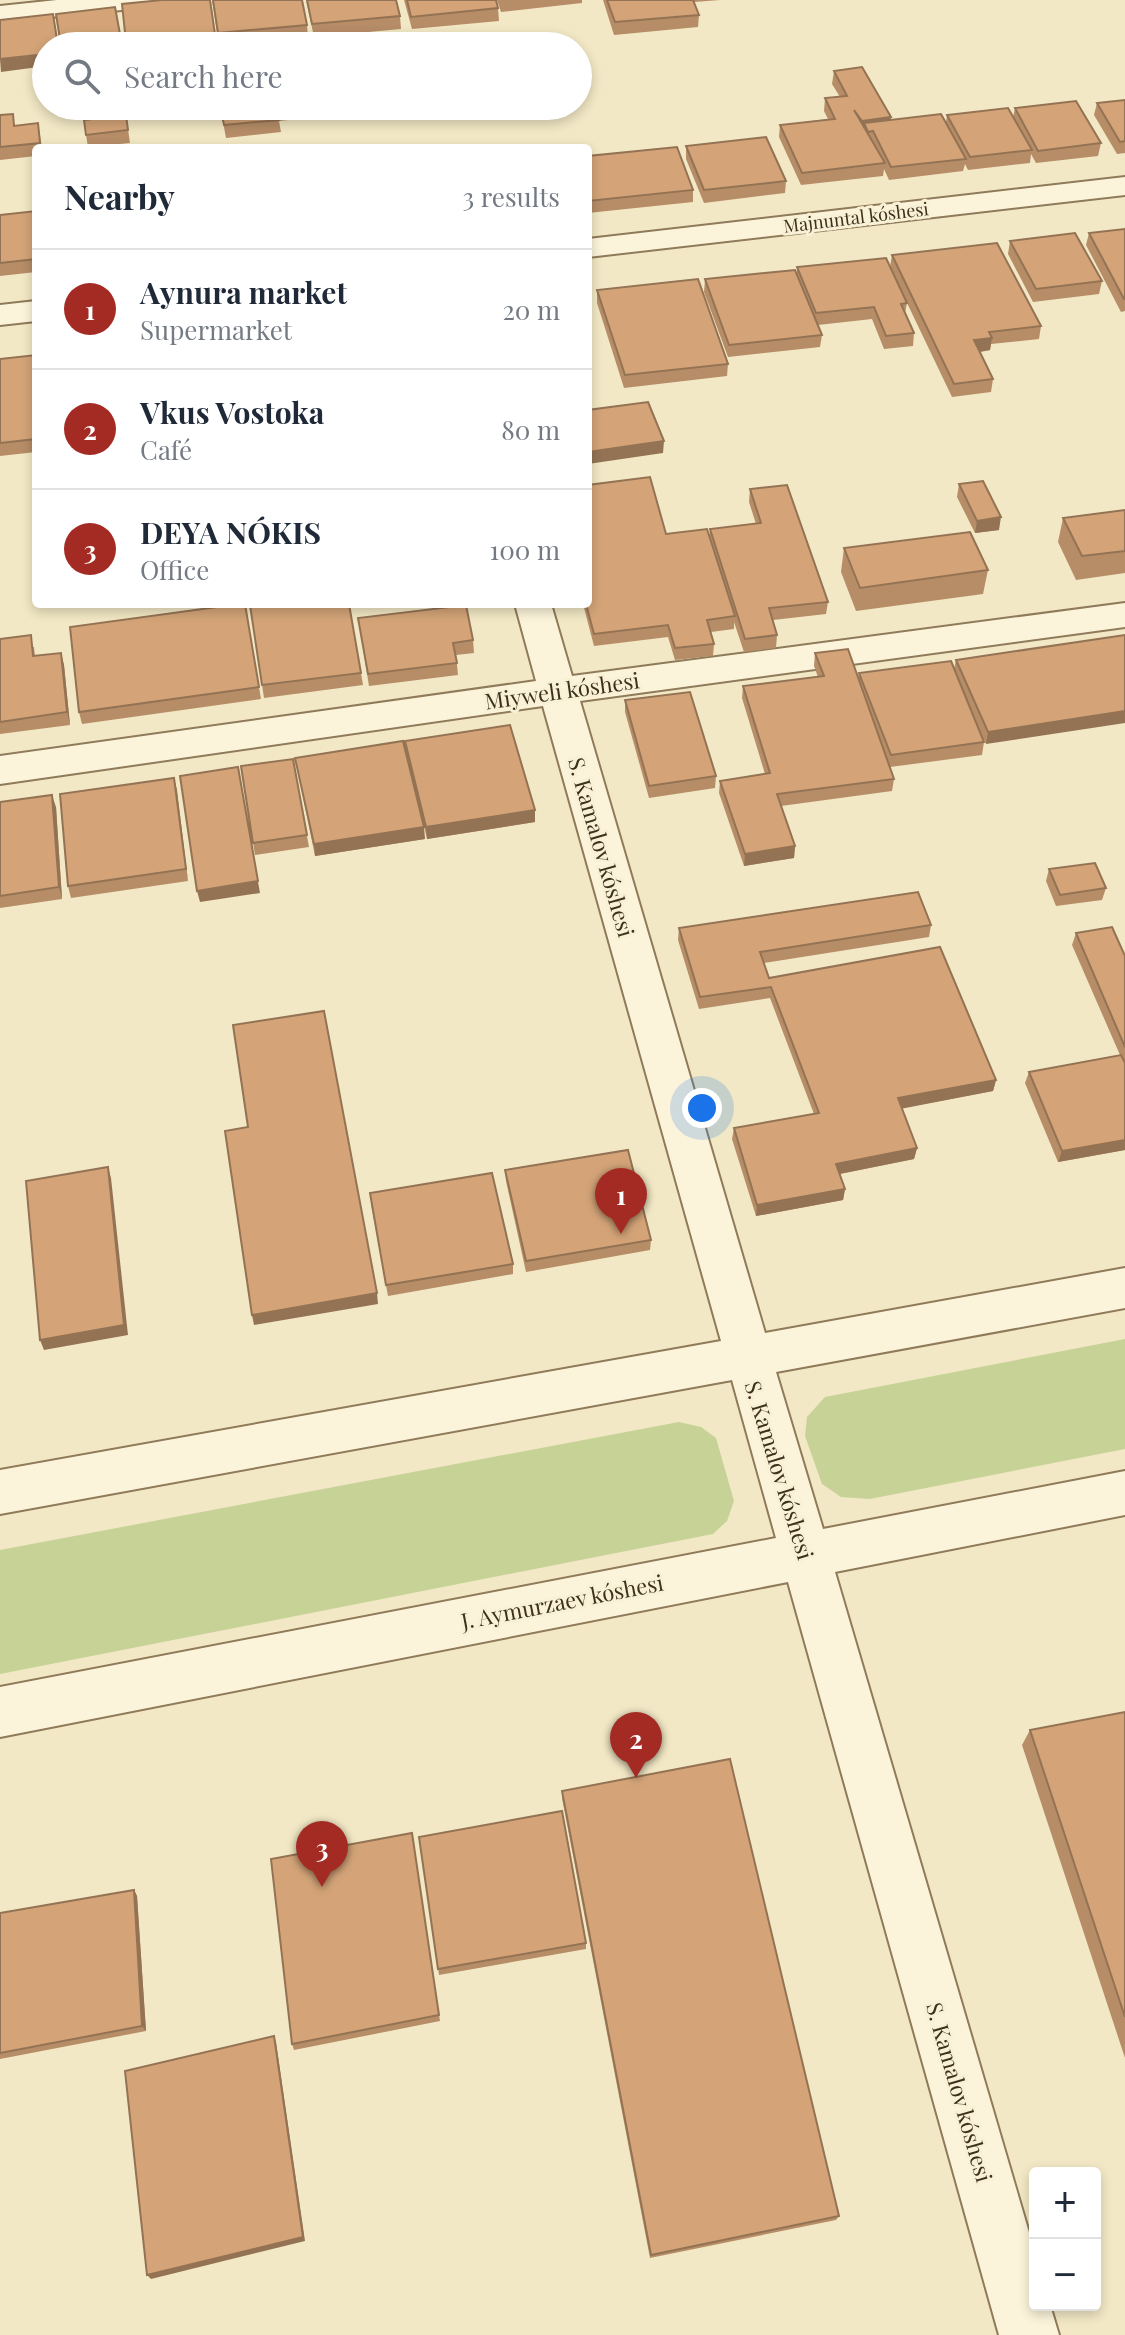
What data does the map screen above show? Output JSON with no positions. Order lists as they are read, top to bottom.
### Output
{
  "streets": {
    "street": [
      "Majnuntal kóshesi",
      "Miyweli kóshesi",
      "S. Kamalov kóshesi",
      "J. Aymurzaev kóshesi"
    ]
  },
  "crossings": [
    ["Miyweli kóshesi", "S. Kamalov kóshesi"],
    ["S. Kamalov kóshesi", "J. Aymurzaev kóshesi"]
  ],
  "page": {
    "search": "Search here",
    "heading": ["Nearby", "3 results"],
    "list": [
      {
        "mark": "1",
        "name": "Aynura market",
        "note": "Supermarket",
        "value": "20 m"
      },
      {
        "mark": "2",
        "name": "Vkus Vostoka",
        "note": "Café",
        "value": "80 m"
      },
      {
        "mark": "3",
        "name": "DEYA NÓKIS",
        "note": "Office",
        "value": "100 m"
      }
    ],
    "pins": ["1", "2", "3"],
    "map_buttons": ["+", "−"]
  }
}
